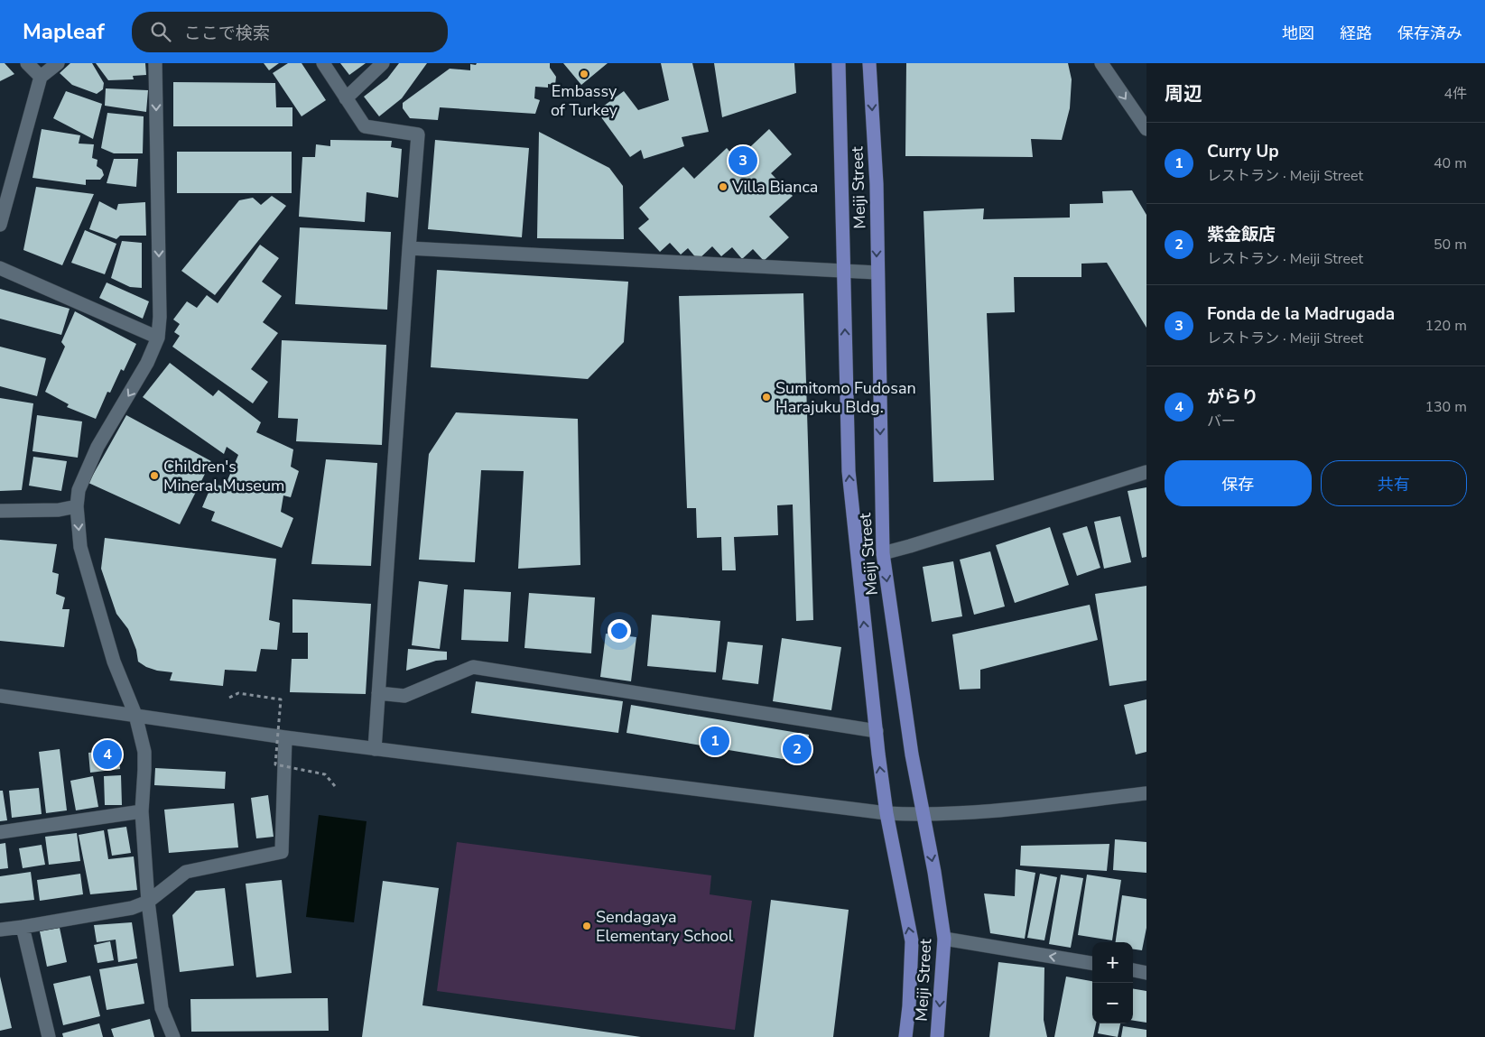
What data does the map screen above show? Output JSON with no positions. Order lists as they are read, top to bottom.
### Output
{
  "streets": {
    "main road": ["Meiji Street"]
  },
  "places": [
    "Embassy of Turkey",
    "Villa Bianca",
    "Sumitomo Fudosan Harajuku Bldg.",
    "Children's Mineral Museum",
    "Sendagaya Elementary School"
  ],
  "page": {
    "header": "Mapleaf",
    "search": "ここで検索",
    "nav": ["地図", "経路", "保存済み"],
    "heading": ["周辺", "4件"],
    "list": [
      {
        "mark": "1",
        "name": "Curry Up",
        "note": "レストラン · Meiji Street",
        "value": "40 m"
      },
      {
        "mark": "2",
        "name": "紫金飯店",
        "note": "レストラン · Meiji Street",
        "value": "50 m"
      },
      {
        "mark": "3",
        "name": "Fonda de la Madrugada",
        "note": "レストラン · Meiji Street",
        "value": "120 m"
      },
      {
        "mark": "4",
        "name": "がらり",
        "note": "バー",
        "value": "130 m"
      }
    ],
    "pins": [
      "3",
      "1",
      "2",
      "4"
    ],
    "buttons": ["保存", "共有"],
    "map_buttons": ["+", "−"]
  }
}
